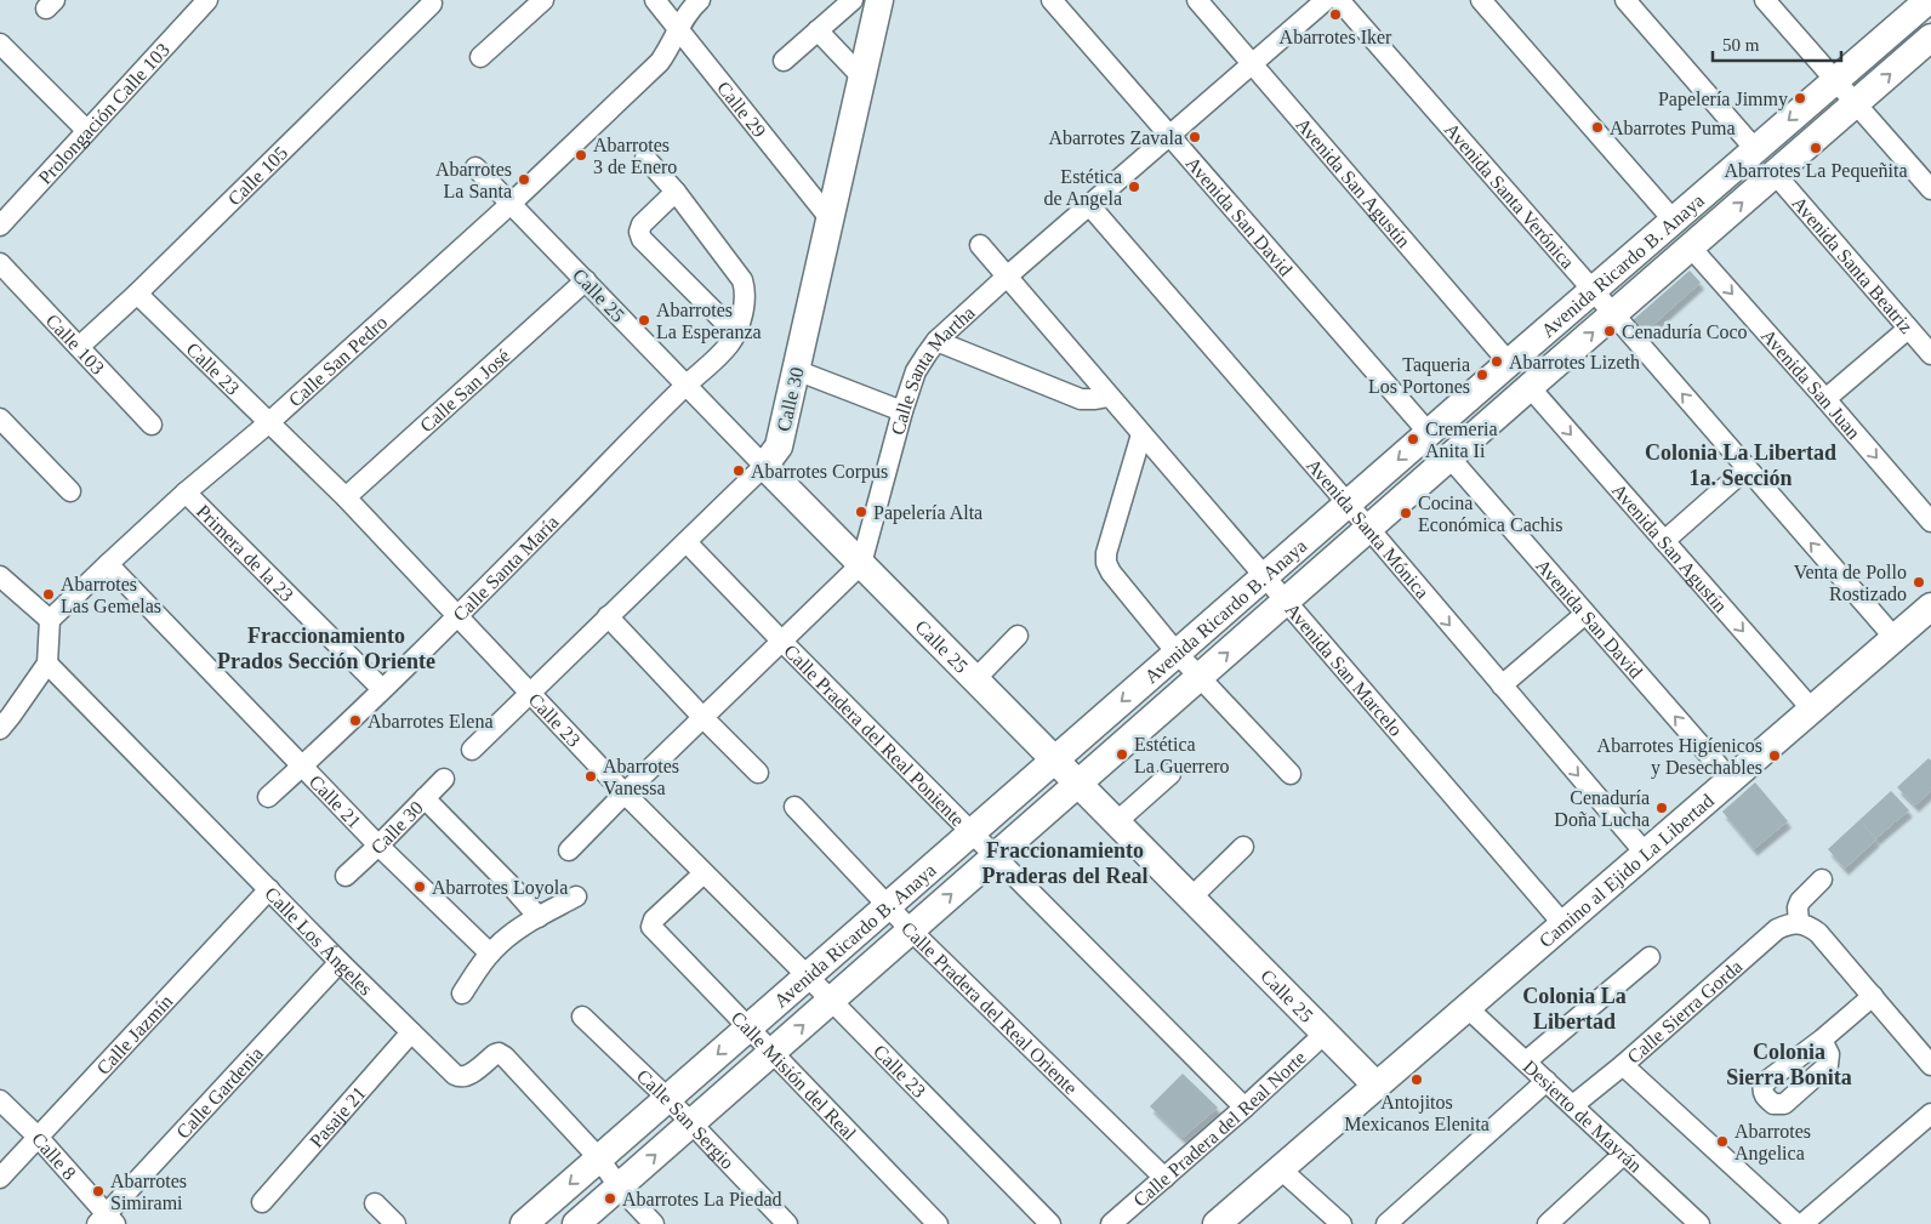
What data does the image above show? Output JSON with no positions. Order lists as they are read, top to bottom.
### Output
{
  "streets": {
    "street": [
      "Calle 29",
      "Prolongación Calle 103",
      "Calle 105",
      "Avenida San Agustín",
      "Avenida Santa Verónica",
      "Avenida San David",
      "Avenida Ricardo B. Anaya",
      "Avenida Santa Beatriz",
      "Calle 25",
      "Calle 103",
      "Calle San Pedro",
      "Calle 23",
      "Calle Santa Martha",
      "Avenida San Juan",
      "Calle San José",
      "Calle 30",
      "Avenida Santa Mónica",
      "Primera de la 23",
      "Calle Santa María",
      "Avenida San Marcelo",
      "Calle Pradera del Real Poniente",
      "Calle 21",
      "Camino al Ejido La Libertad",
      "Calle Los Ángeles",
      "Calle Pradera del Real Oriente",
      "Calle Sierra Gorda",
      "Calle Jazmín",
      "Calle Misión del Real",
      "Calle Gardenia",
      "Desierto de Mayrán",
      "Pasaje 21",
      "Calle San Sergio",
      "Calle Pradera del Real Norte",
      "Calle 8"
    ]
  },
  "crossings": [
    ["Calle 29", "Calle San Pedro"],
    ["Calle 29", "Calle 30"],
    ["Calle 105", "Calle 103"],
    ["Calle 105", "Calle 23"],
    ["Avenida San Agustín", "Avenida Ricardo B. Anaya"],
    ["Avenida San Agustín", "Calle Santa Martha"],
    ["Avenida San Agustín", "Camino al Ejido La Libertad"],
    ["Avenida Santa Verónica", "Avenida Ricardo B. Anaya"],
    ["Avenida Santa Verónica", "Camino al Ejido La Libertad"],
    ["Avenida San David", "Avenida Ricardo B. Anaya"],
    ["Avenida San David", "Calle Santa Martha"],
    ["Avenida San David", "Camino al Ejido La Libertad"],
    ["Avenida Ricardo B. Anaya", "Avenida Santa Beatriz"],
    ["Avenida Ricardo B. Anaya", "Calle 25"],
    ["Avenida Ricardo B. Anaya", "Calle 23"],
    ["Avenida Ricardo B. Anaya", "Avenida San Juan"],
    ["Avenida Ricardo B. Anaya", "Avenida Santa Mónica"],
    ["Avenida Ricardo B. Anaya", "Avenida San Marcelo"],
    ["Avenida Ricardo B. Anaya", "Calle Pradera del Real Poniente"],
    ["Avenida Ricardo B. Anaya", "Calle Los Ángeles"],
    ["Avenida Ricardo B. Anaya", "Calle Pradera del Real Oriente"],
    ["Avenida Ricardo B. Anaya", "Calle Misión del Real"],
    ["Avenida Ricardo B. Anaya", "Calle San Sergio"],
    ["Calle 25", "Calle San Pedro"],
    ["Calle 25", "Calle Santa Martha"],
    ["Calle 25", "Calle San José"],
    ["Calle 25", "Calle 30"],
    ["Calle 25", "Calle Santa María"],
    ["Calle 25", "Camino al Ejido La Libertad"],
    ["Calle 25", "Calle Pradera del Real Norte"],
    ["Calle San Pedro", "Calle 23"],
    ["Calle San Pedro", "Primera de la 23"],
    ["Calle San Pedro", "Calle 21"],
    ["Calle 23", "Calle San José"],
    ["Calle 23", "Calle 30"],
    ["Calle 23", "Calle Santa María"],
    ["Calle 23", "Calle Misión del Real"],
    ["Calle Santa Martha", "Avenida Santa Mónica"],
    ["Calle Santa Martha", "Avenida San Marcelo"],
    ["Calle 30", "Calle Pradera del Real Poniente"],
    ["Calle 30", "Calle 21"],
    ["Avenida Santa Mónica", "Camino al Ejido La Libertad"],
    ["Primera de la 23", "Calle Santa María"],
    ["Calle Santa María", "Calle 21"],
    ["Avenida San Marcelo", "Camino al Ejido La Libertad"],
    ["Calle Pradera del Real Poniente", "Calle Pradera del Real Norte"],
    ["Camino al Ejido La Libertad", "Desierto de Mayrán"],
    ["Calle Los Ángeles", "Calle Jazmín"],
    ["Calle Los Ángeles", "Calle Gardenia"],
    ["Calle Los Ángeles", "Pasaje 21"],
    ["Calle Pradera del Real Oriente", "Calle Pradera del Real Norte"],
    ["Calle Sierra Gorda", "Desierto de Mayrán"],
    ["Calle Jazmín", "Calle 8"],
    ["Calle Gardenia", "Calle 8"]
  ],
  "one_way": [
    "Avenida San Agustín",
    "Avenida Santa Verónica",
    "Avenida San Juan",
    "Avenida Santa Mónica"
  ],
  "districts": [
    "Colonia La Libertad 1a. Sección",
    "Fraccionamiento Prados Sección Oriente",
    "Fraccionamiento Praderas del Real",
    "Colonia La Libertad",
    "Colonia Sierra Bonita"
  ],
  "places": [
    "Abarrotes Iker",
    "Papelería Jimmy",
    "Abarrotes Puma",
    "Abarrotes Zavala",
    "Abarrotes La Pequeñita",
    "Abarrotes 3 de Enero",
    "Abarrotes La Santa",
    "Estética de Angela",
    "Abarrotes La Esperanza",
    "Cenaduría Coco",
    "Abarrotes Lizeth",
    "Taqueria Los Portones",
    "Cremeria Anita Ii",
    "Abarrotes Corpus",
    "Papelería Alta",
    "Cocina Económica Cachis",
    "Venta de Pollo Rostizado",
    "Abarrotes Las Gemelas",
    "Abarrotes Elena",
    "Estética La Guerrero",
    "Abarrotes Higíenicos y Desechables",
    "Abarrotes Vanessa",
    "Cenaduría Doña Lucha",
    "Abarrotes Loyola",
    "Antojitos Mexicanos Elenita",
    "Abarrotes Angelica",
    "Abarrotes Simirami",
    "Abarrotes La Piedad"
  ],
  "scale_bar": "50 m"
}
